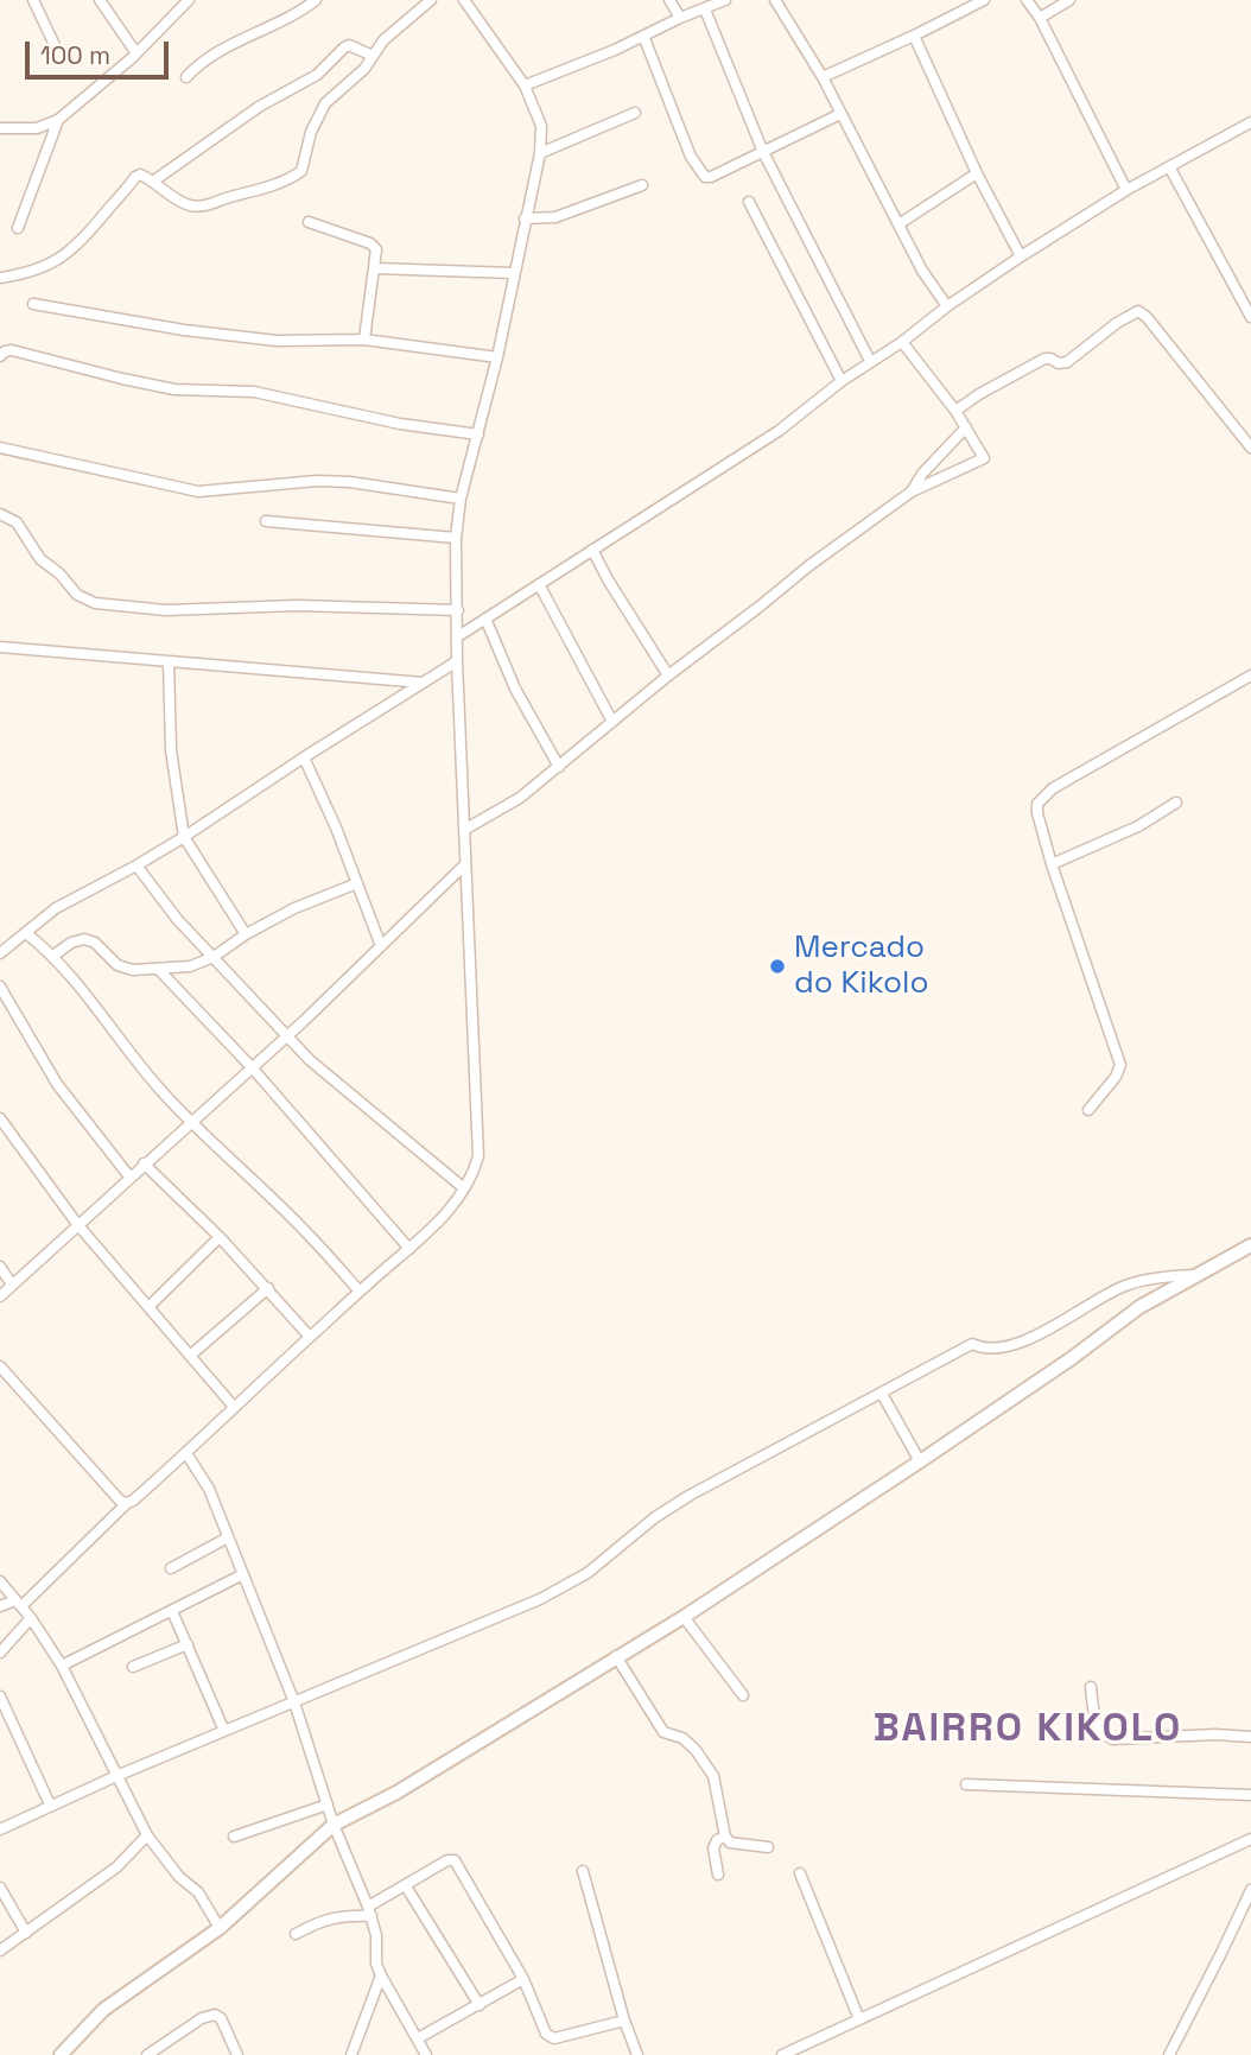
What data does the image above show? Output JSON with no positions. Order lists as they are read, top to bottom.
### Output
{
  "districts": ["BAIRRO KIKOLO"],
  "places": ["Mercado do Kikolo"],
  "scale_bar": "100 m"
}
